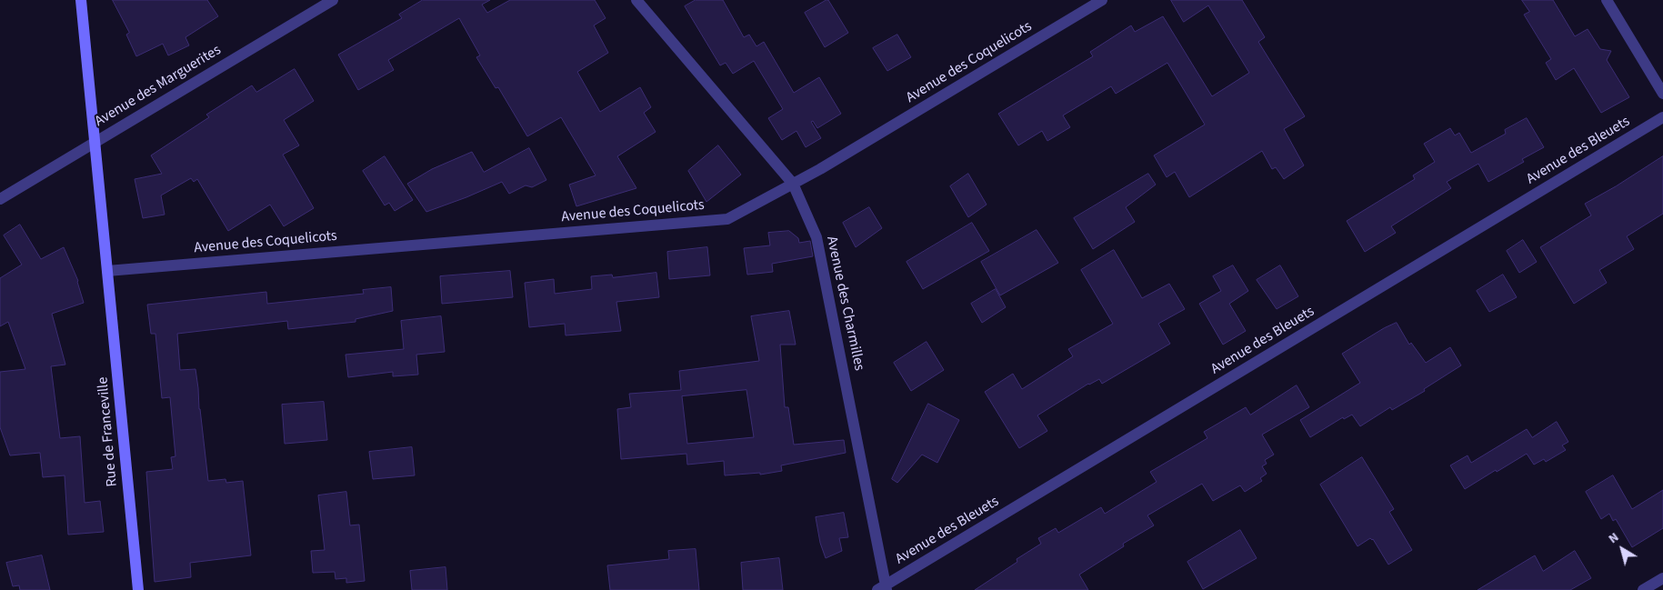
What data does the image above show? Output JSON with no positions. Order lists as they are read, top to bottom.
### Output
{
  "streets": {
    "street": [
      "Avenue des Coquelicots",
      "Avenue des Marguerites",
      "Avenue des Bleuets",
      "Avenue des Charmilles",
      "Rue de Franceville"
    ]
  },
  "crossings": [
    ["Avenue des Coquelicots", "Avenue des Charmilles"],
    ["Avenue des Coquelicots", "Rue de Franceville"],
    ["Avenue des Marguerites", "Rue de Franceville"],
    ["Avenue des Bleuets", "Avenue des Charmilles"]
  ],
  "north": "top left"
}
